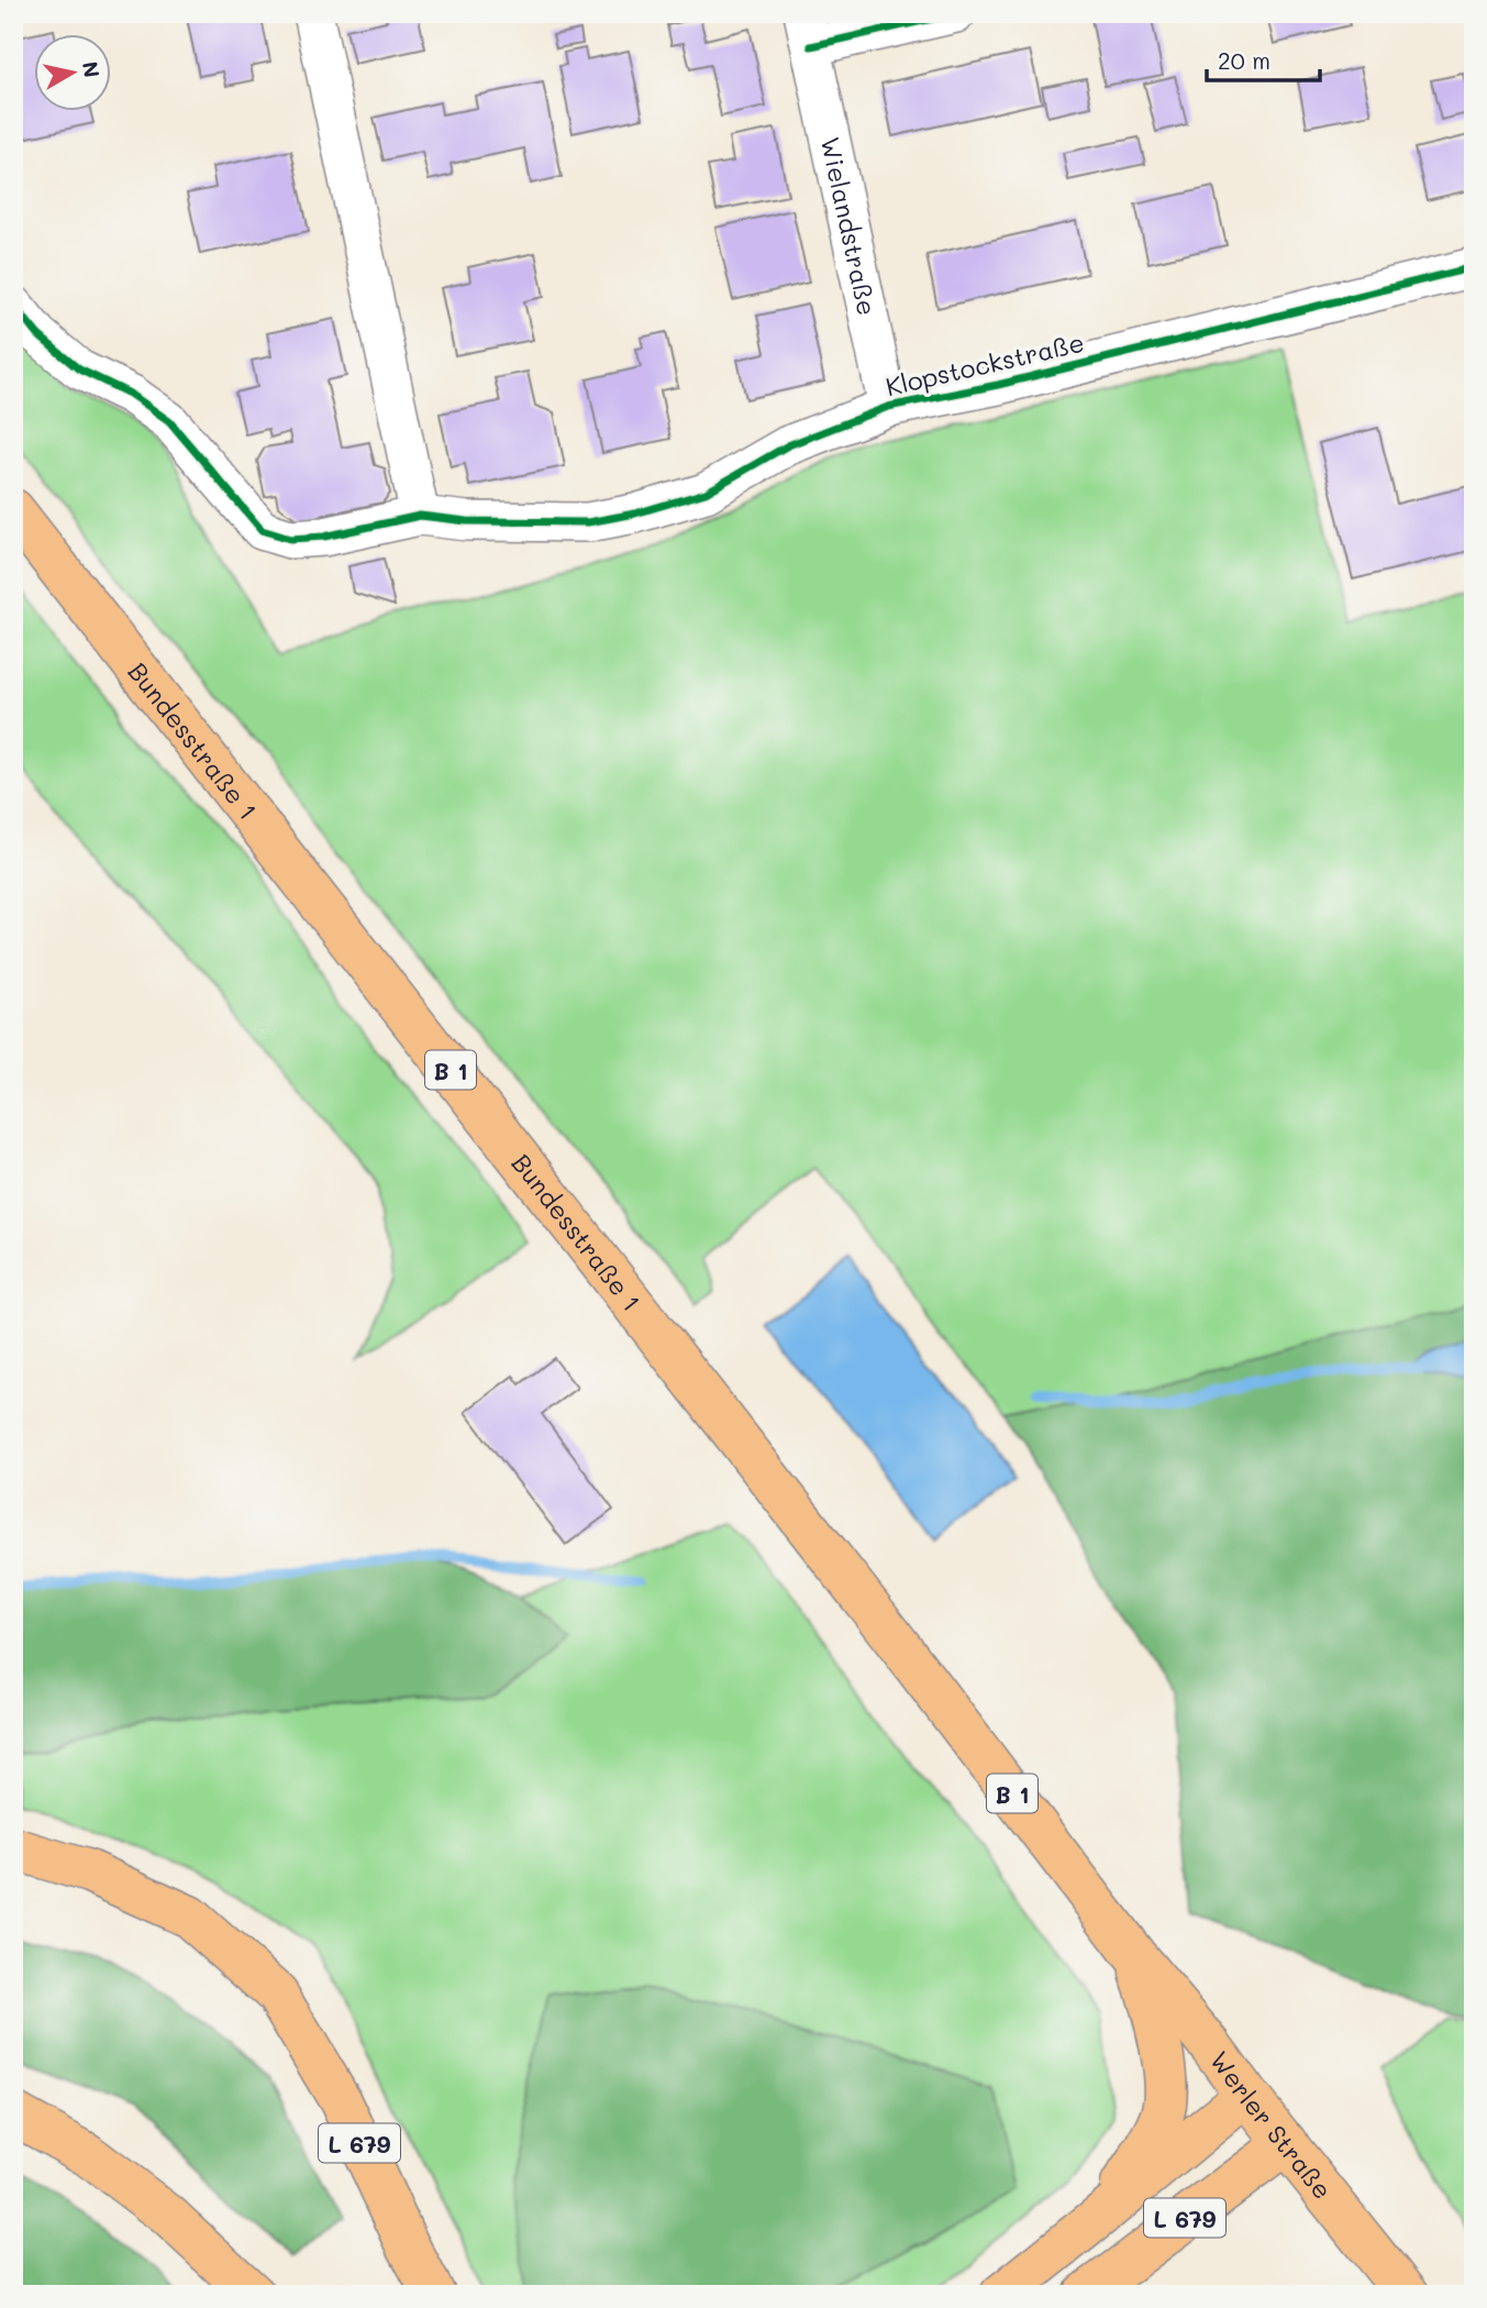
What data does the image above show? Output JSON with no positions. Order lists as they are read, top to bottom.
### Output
{
  "streets": {
    "main road": [
      "Bundesstraße 1",
      "B 1",
      "Werler Straße",
      "L 679"
    ],
    "street": ["Wielandstraße", "Klopstockstraße"]
  },
  "crossings": [
    ["Wielandstraße", "Klopstockstraße"],
    ["Bundesstraße 1", "B 1"],
    ["Bundesstraße 1", "Werler Straße"],
    ["B 1", "Werler Straße"],
    ["B 1", "L 679"],
    ["Werler Straße", "L 679"]
  ],
  "scale_bar": "20 m",
  "north": "right"
}
